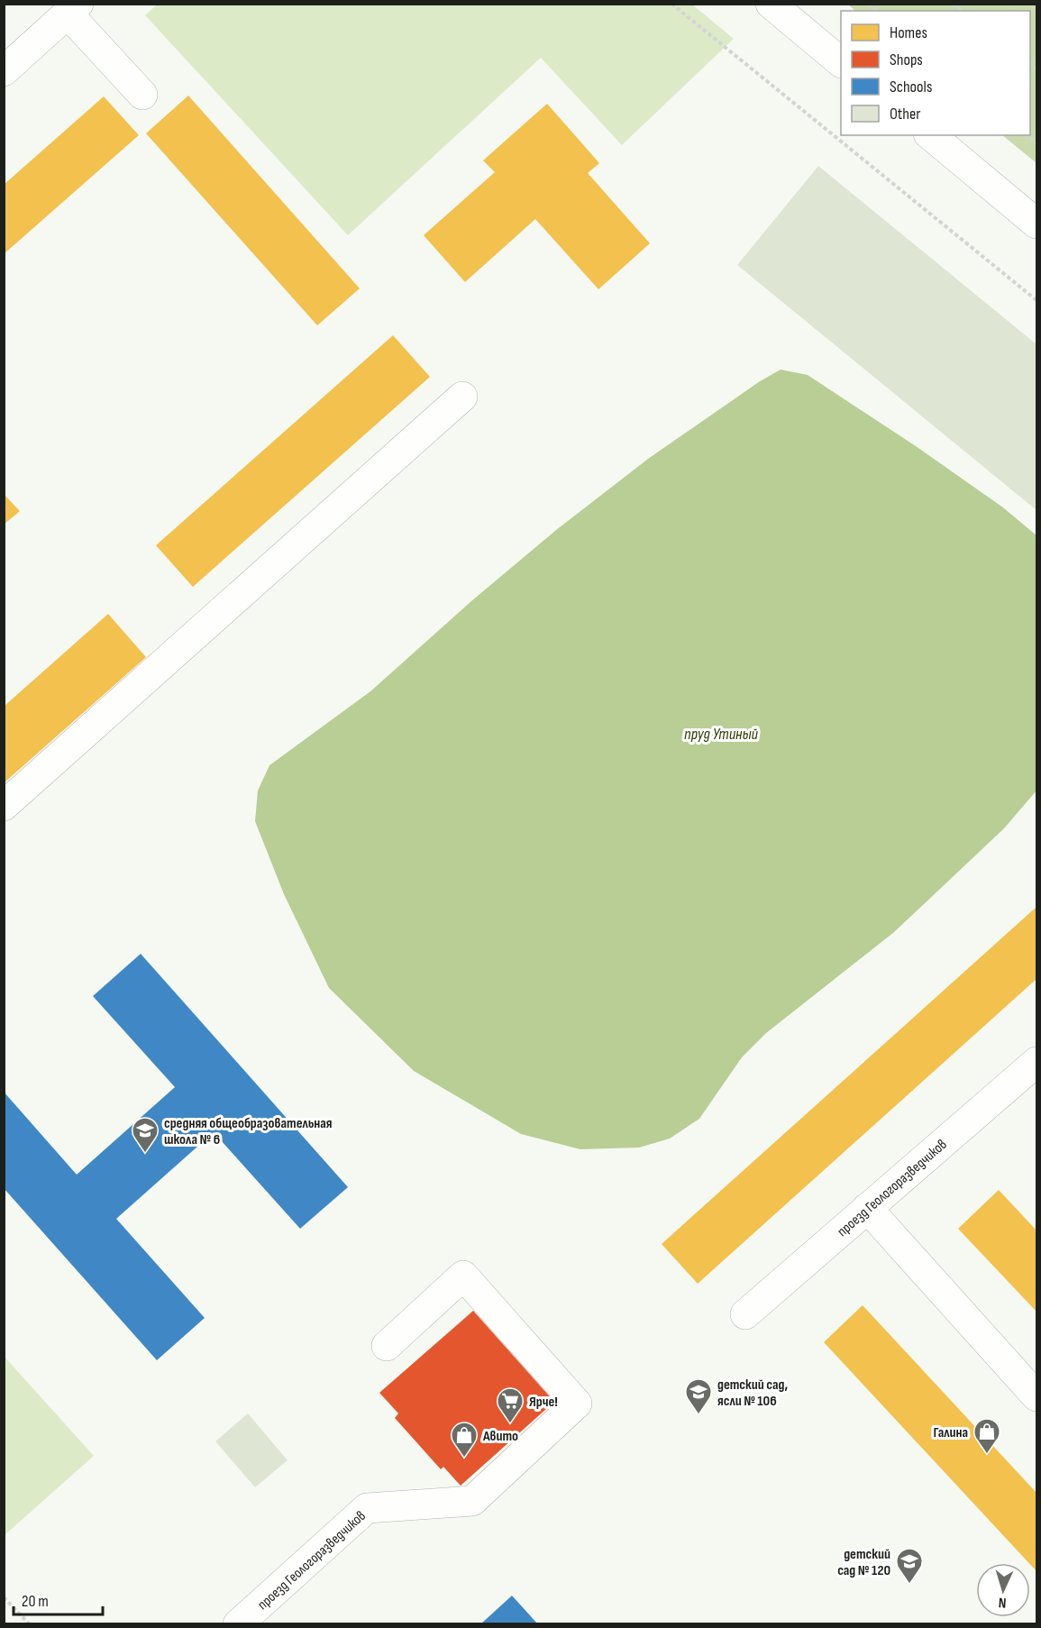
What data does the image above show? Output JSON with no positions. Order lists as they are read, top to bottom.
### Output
{
  "streets": {
    "street": ["проезд Геологоразведчиков"]
  },
  "water": ["пруд Утиный"],
  "places": {
    "school or university": ["средняя общеобразовательная школа № 6", "детский сад, ясли № 106", "детский сад № 120"],
    "supermarket": ["Ярче!"],
    "shop": ["Галина", "Авито"]
  },
  "legend": [
    "Homes",
    "Shops",
    "Schools",
    "Other"
  ],
  "scale_bar": "20 m",
  "north": "bottom"
}
